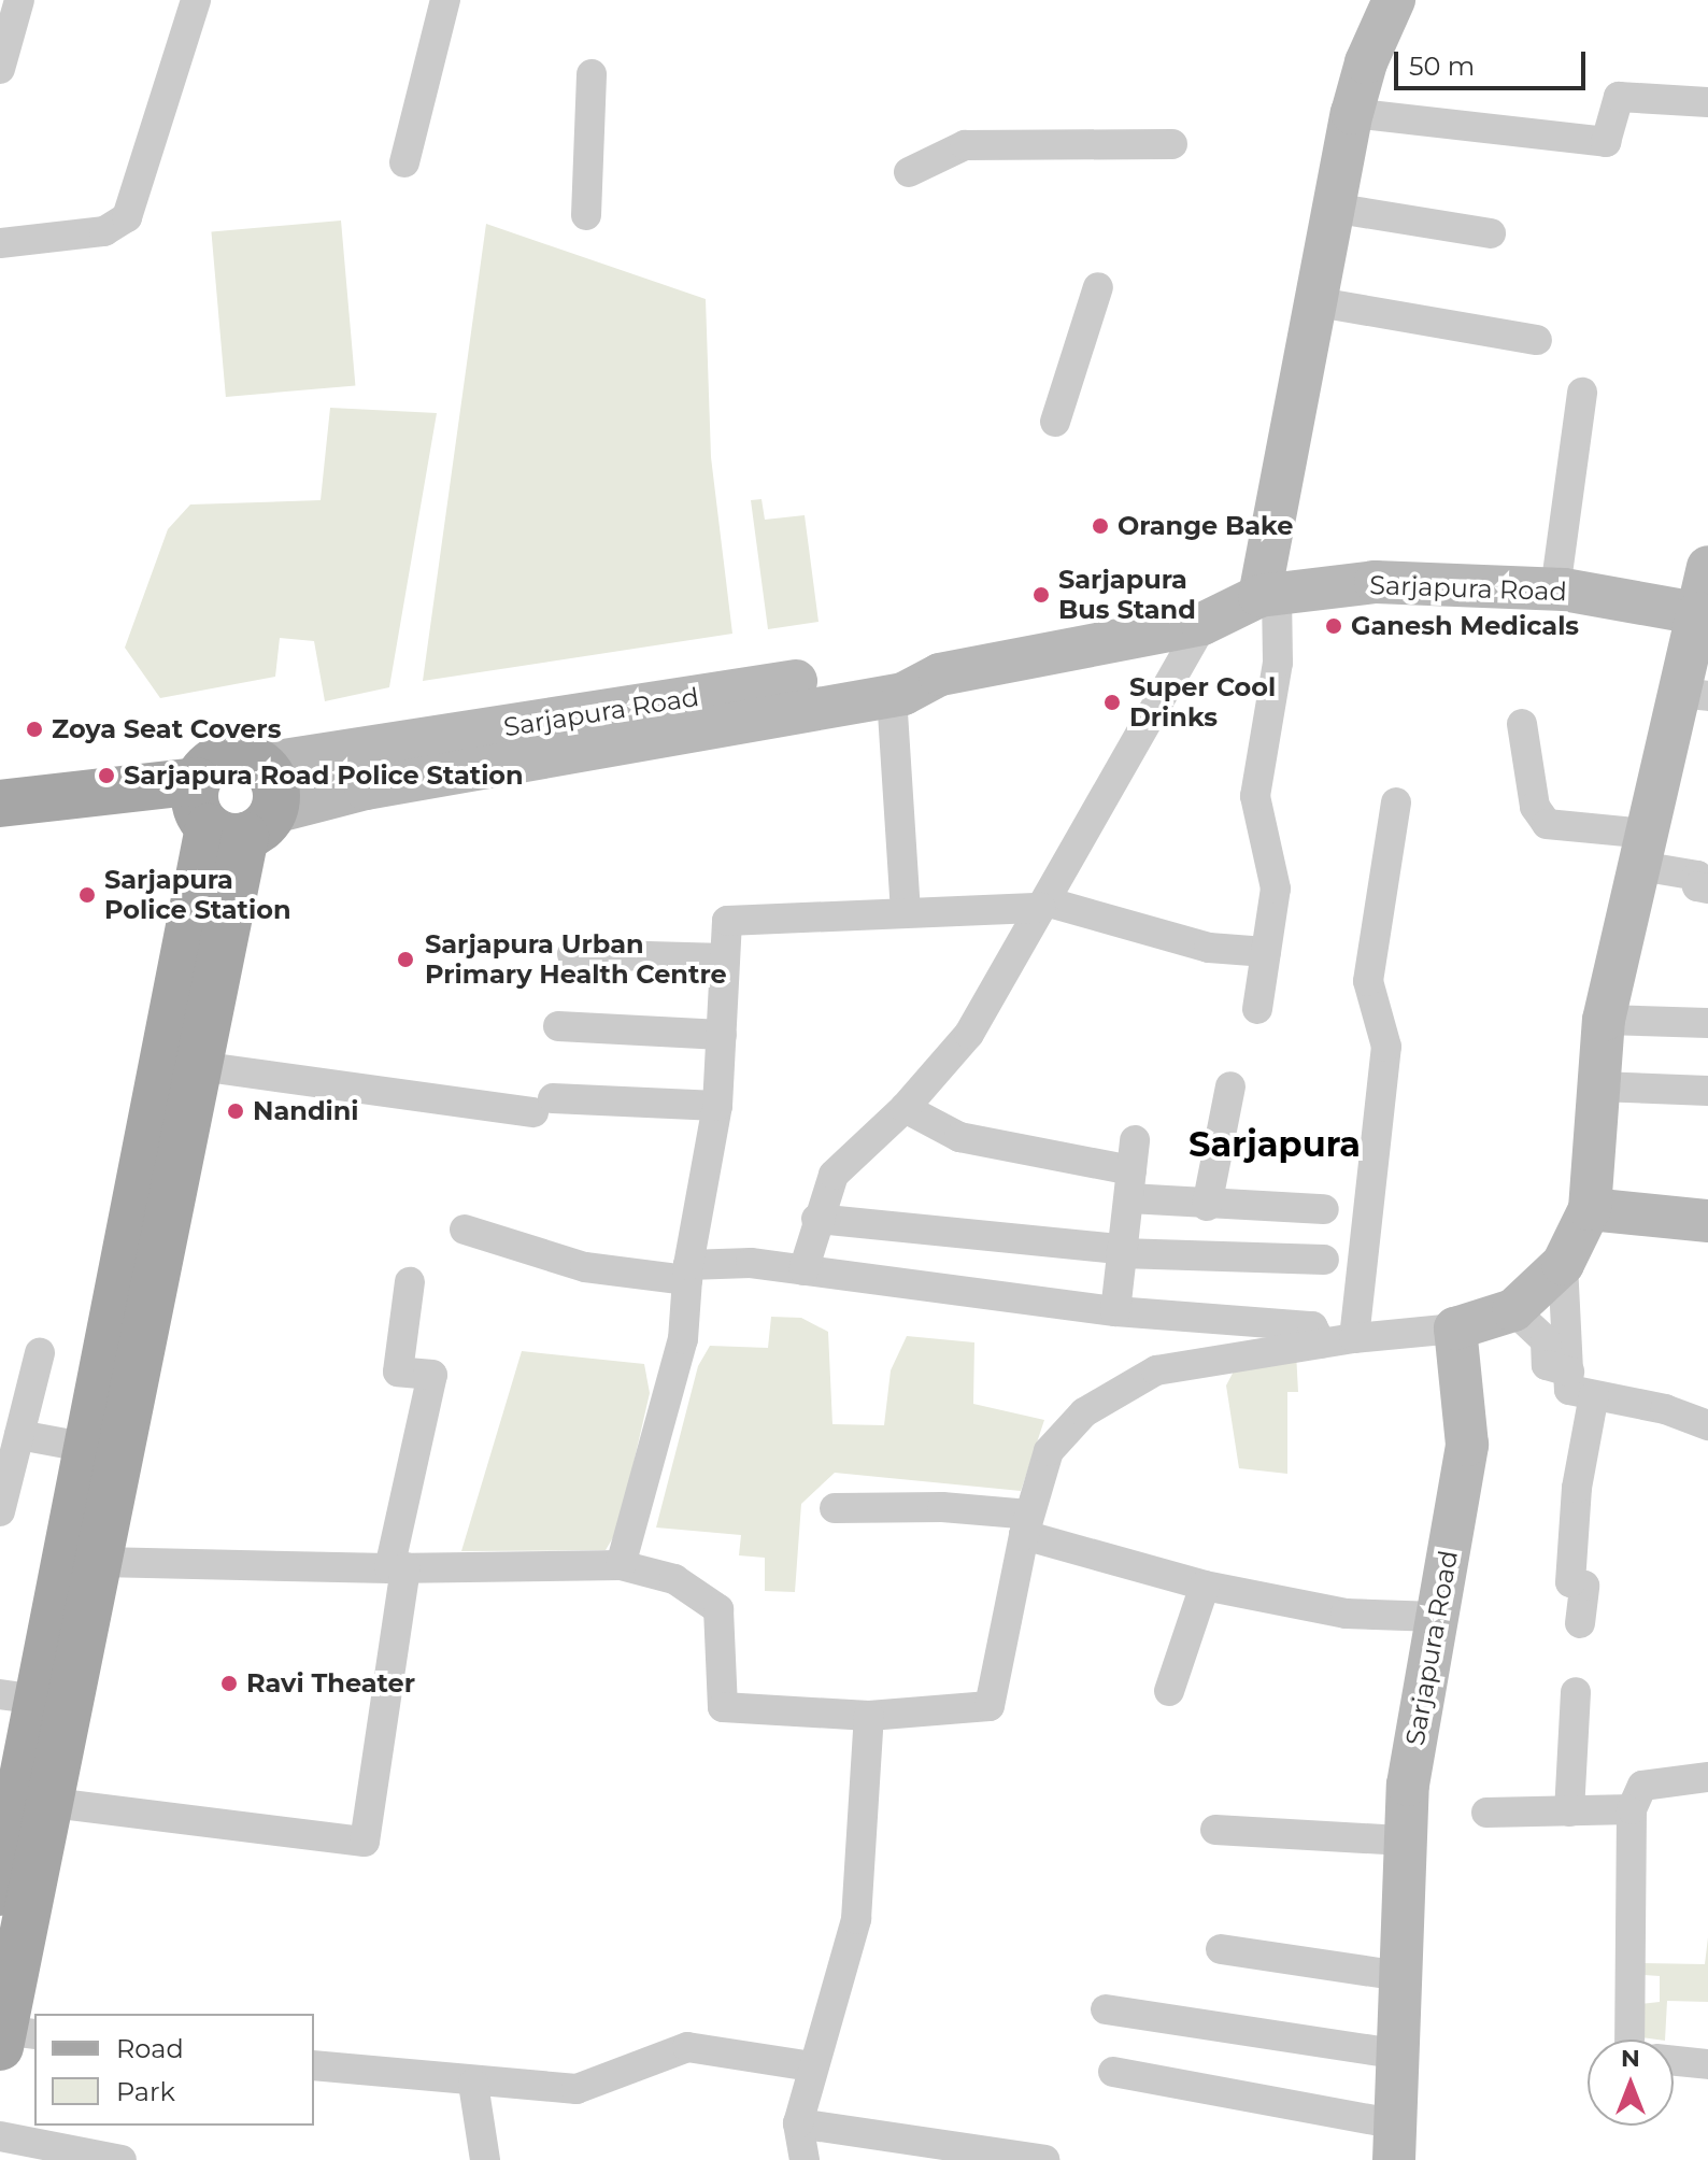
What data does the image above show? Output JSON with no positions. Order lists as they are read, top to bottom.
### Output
{
  "streets": {
    "main road": ["Sarjapura Road"]
  },
  "districts": ["Sarjapura"],
  "places": [
    "Orange Bake",
    "Sarjapura Bus Stand",
    "Ganesh Medicals",
    "Super Cool Drinks",
    "Zoya Seat Covers",
    "Sarjapura Road Police Station",
    "Sarjapura Police Station",
    "Sarjapura Urban Primary Health Centre",
    "Nandini",
    "Ravi Theater"
  ],
  "legend": ["Road", "Park"],
  "scale_bar": "50 m",
  "north": "top"
}
